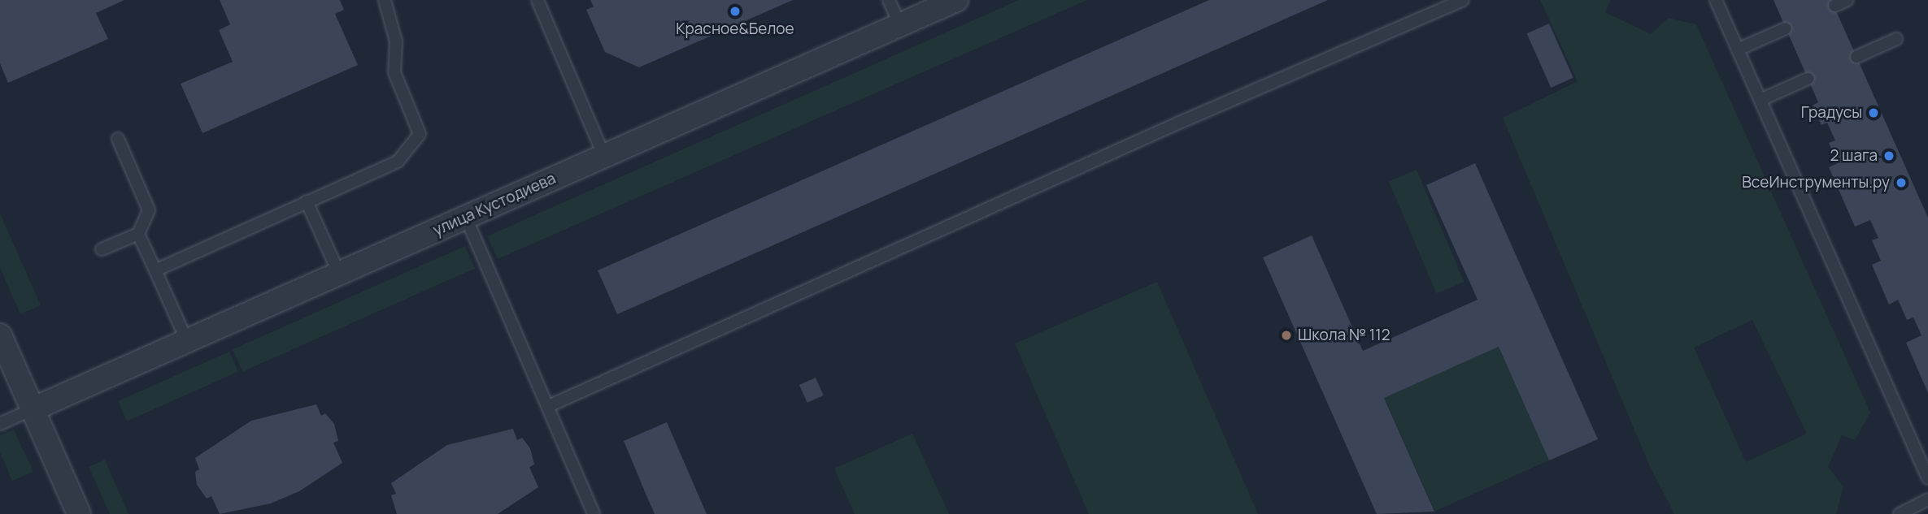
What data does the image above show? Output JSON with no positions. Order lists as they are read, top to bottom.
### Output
{
  "streets": {
    "street": ["улица Кустодиева"]
  },
  "places": [
    "Красное&Белое",
    "Градусы",
    "2 шага",
    "ВсеИнструменты.ру",
    "Школа № 112"
  ]
}
